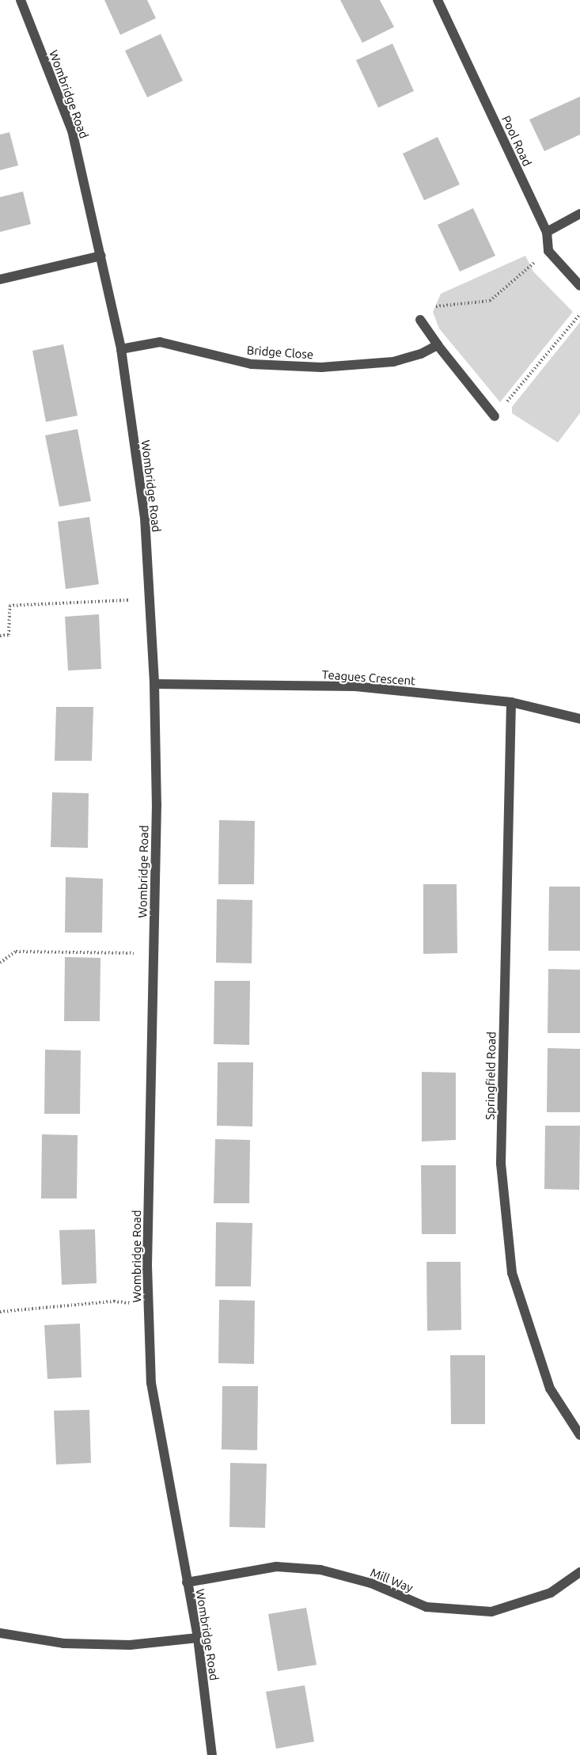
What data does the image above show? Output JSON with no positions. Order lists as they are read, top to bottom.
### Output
{
  "streets": {
    "street": [
      "Wombridge Road",
      "Pool Road",
      "Bridge Close",
      "Teagues Crescent",
      "Springfield Road",
      "Mill Way"
    ]
  },
  "crossings": [
    ["Wombridge Road", "Bridge Close"],
    ["Wombridge Road", "Teagues Crescent"],
    ["Wombridge Road", "Mill Way"],
    ["Teagues Crescent", "Springfield Road"]
  ]
}
